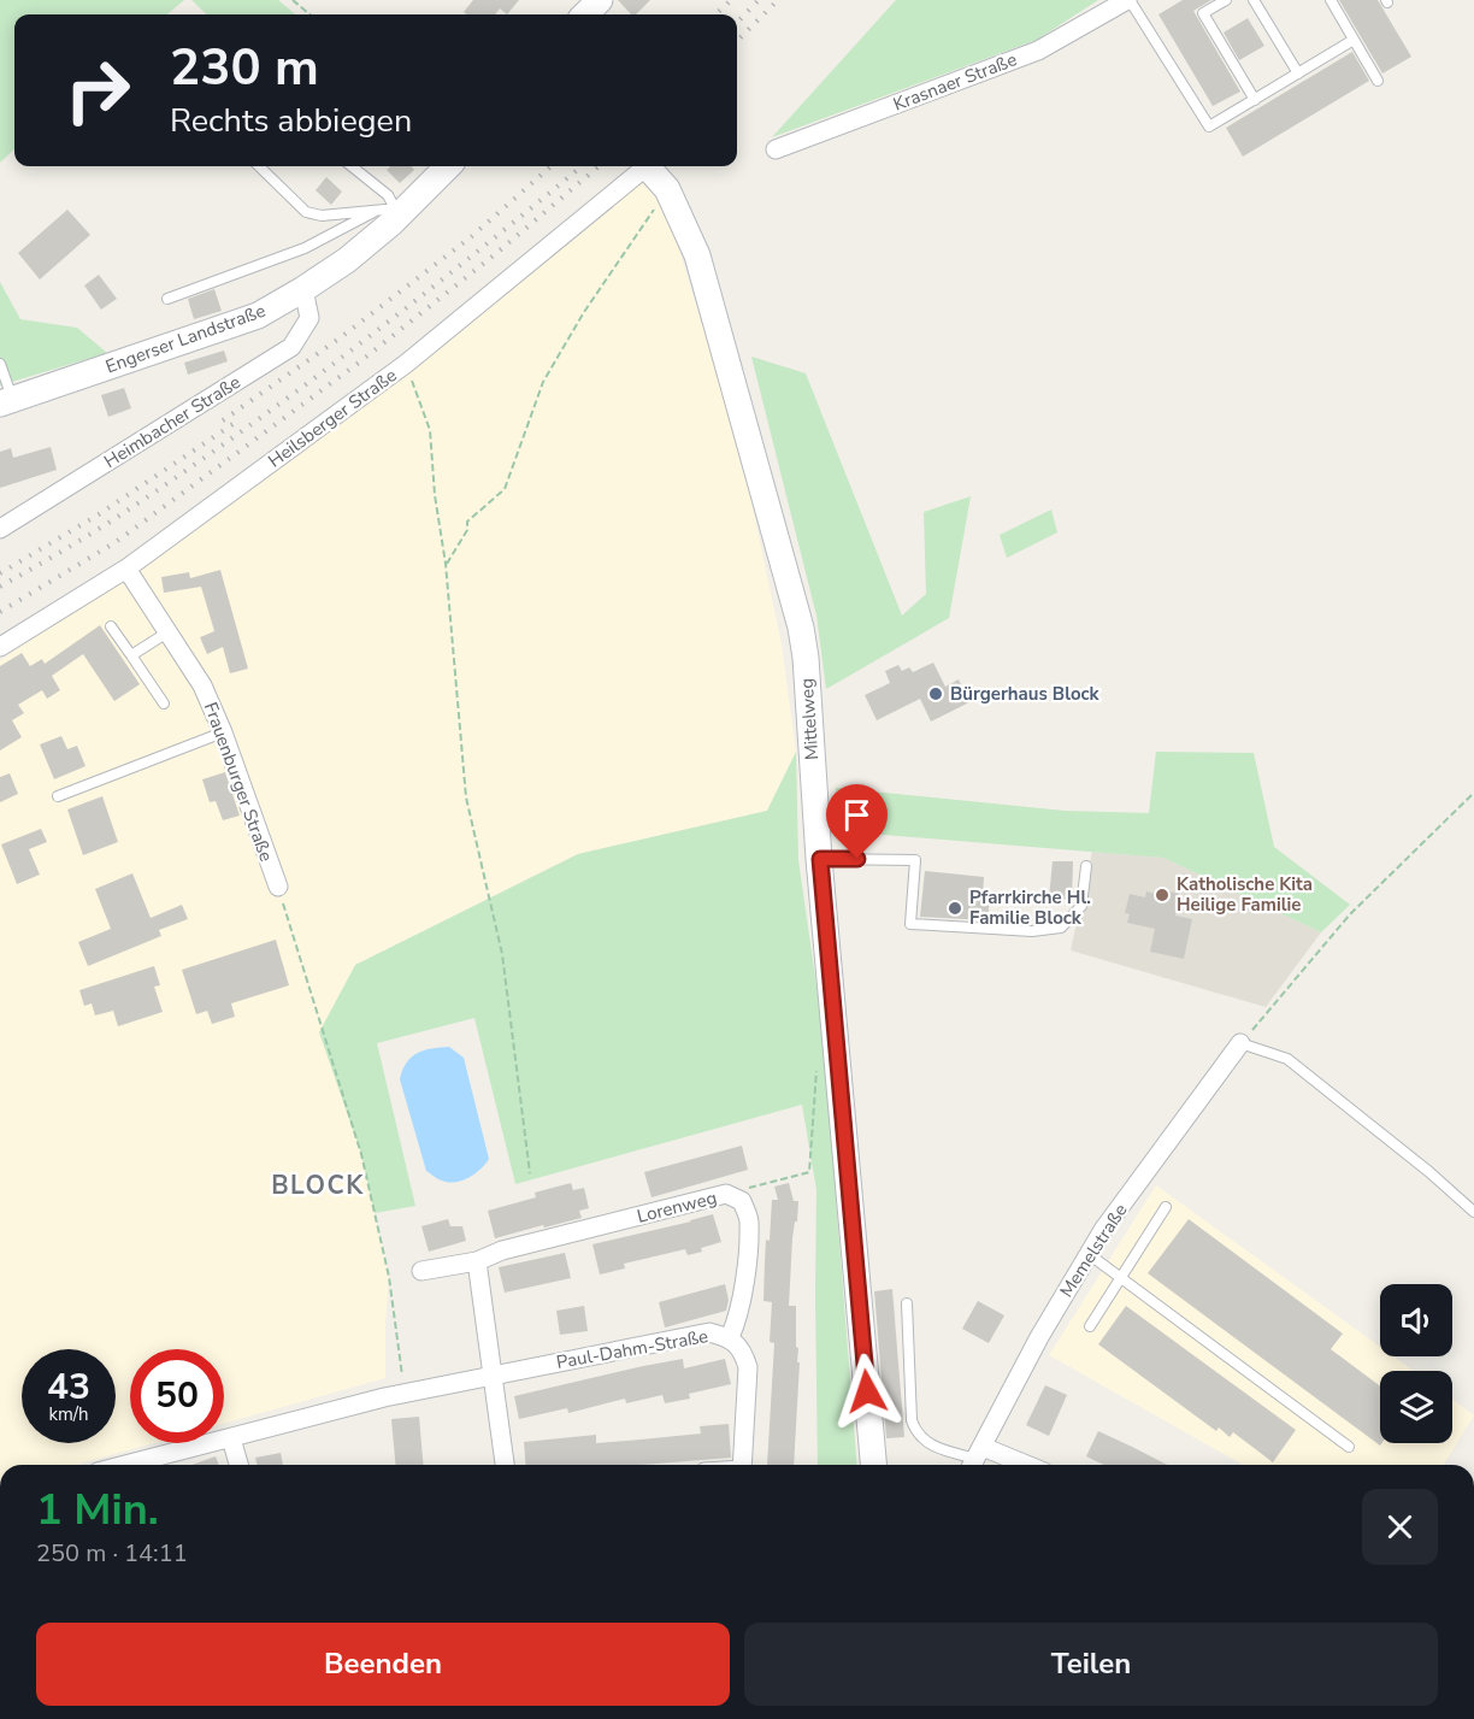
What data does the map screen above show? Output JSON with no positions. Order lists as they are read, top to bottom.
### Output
{
  "streets": {
    "main road": ["Engerser Landstraße", "Mittelweg"],
    "street": [
      "Krasnaer Straße",
      "Heilsberger Straße",
      "Heimbacher Straße",
      "Frauenburger Straße",
      "Lorenweg",
      "Memelstraße",
      "Paul-Dahm-Straße"
    ]
  },
  "crossings": [
    ["Engerser Landstraße", "Heimbacher Straße"],
    ["Heilsberger Straße", "Mittelweg"],
    ["Heilsberger Straße", "Frauenburger Straße"],
    ["Lorenweg", "Paul-Dahm-Straße"]
  ],
  "districts": ["BLOCK"],
  "places": ["Bürgerhaus Block", "Katholische Kita Heilige Familie", "Pfarrkirche Hl. Familie Block"],
  "page": {
    "turn": ["230 m", "Rechts abbiegen"],
    "speed": "43 km/h",
    "limit": "50",
    "heading": ["1 Min.", "250 m · 14:11"],
    "buttons": ["Beenden", "Teilen"]
  }
}
